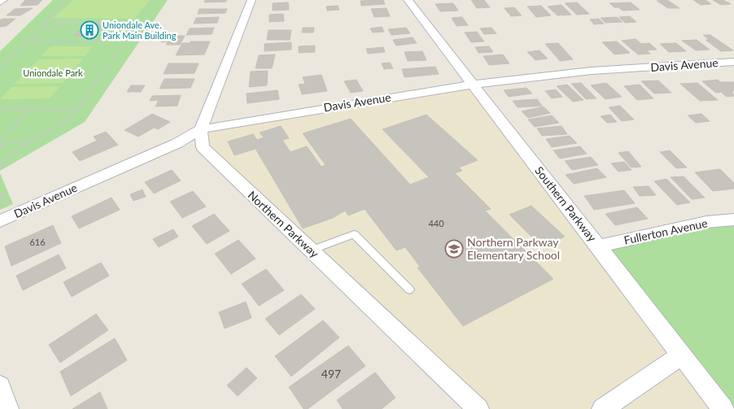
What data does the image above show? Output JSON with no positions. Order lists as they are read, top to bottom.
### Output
{
  "streets": {
    "street": [
      "Davis Avenue",
      "Southern Parkway",
      "Northern Parkway",
      "Fullerton Avenue"
    ]
  },
  "crossings": [
    ["Davis Avenue", "Southern Parkway"],
    ["Davis Avenue", "Northern Parkway"],
    ["Southern Parkway", "Fullerton Avenue"]
  ],
  "parks": ["Uniondale Park"],
  "places": {
    "building": ["Uniondale Ave. Park Main Building"],
    "school or university": ["Northern Parkway Elementary School"]
  },
  "house_numbers": ["440", "616", "497"]
}
